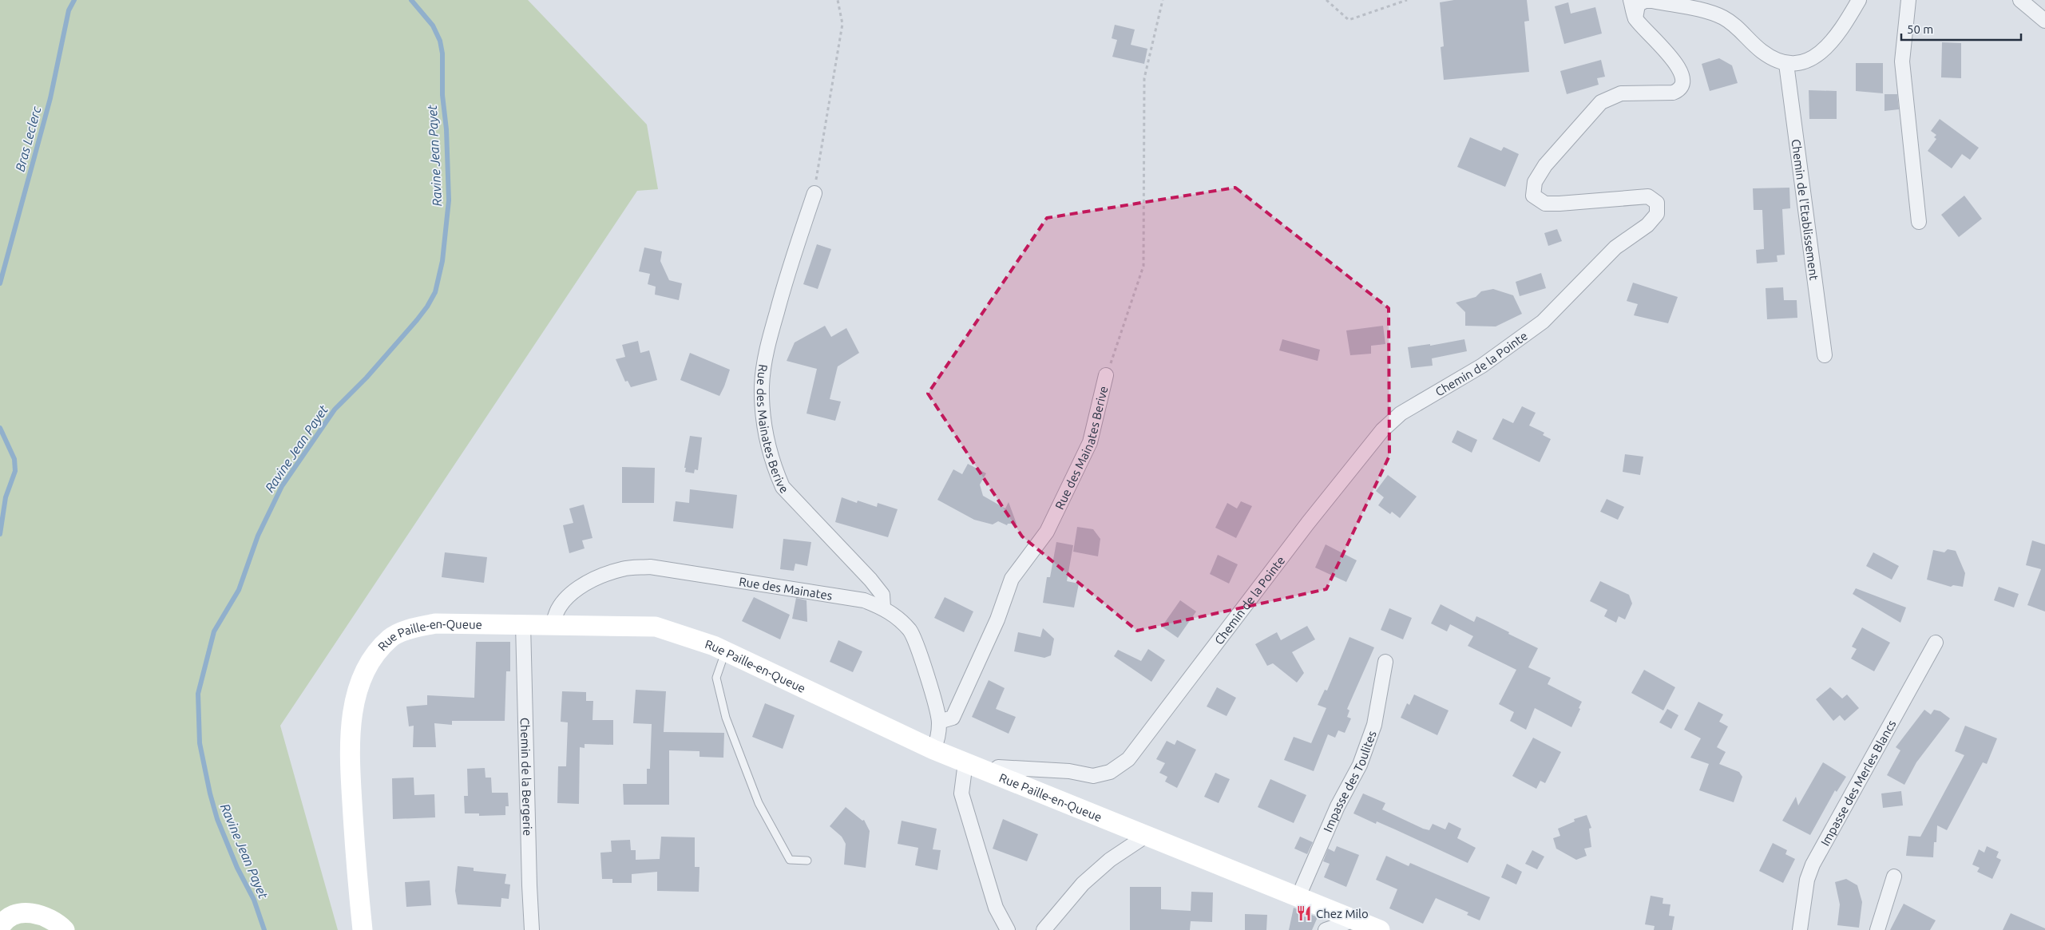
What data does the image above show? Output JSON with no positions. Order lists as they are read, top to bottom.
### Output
{
  "streets": {
    "main road": ["Rue Paille-en-Queue"],
    "street": [
      "Chemin de l'Etablissement",
      "Chemin de la Pointe",
      "Rue des Mainates Berive",
      "Rue des Mainates",
      "Chemin de la Bergerie",
      "Impasse des Toulites",
      "Impasse des Merles Blancs"
    ]
  },
  "crossings": [
    ["Chemin de la Pointe", "Rue Paille-en-Queue"],
    ["Rue des Mainates Berive", "Rue des Mainates"],
    ["Rue des Mainates", "Rue Paille-en-Queue"],
    ["Rue Paille-en-Queue", "Chemin de la Bergerie"],
    ["Rue Paille-en-Queue", "Impasse des Toulites"]
  ],
  "water": ["Bras Leclerc", "Ravine Jean Payet"],
  "places": {
    "restaurant": ["Chez Milo"]
  },
  "scale_bar": "50 m"
}
